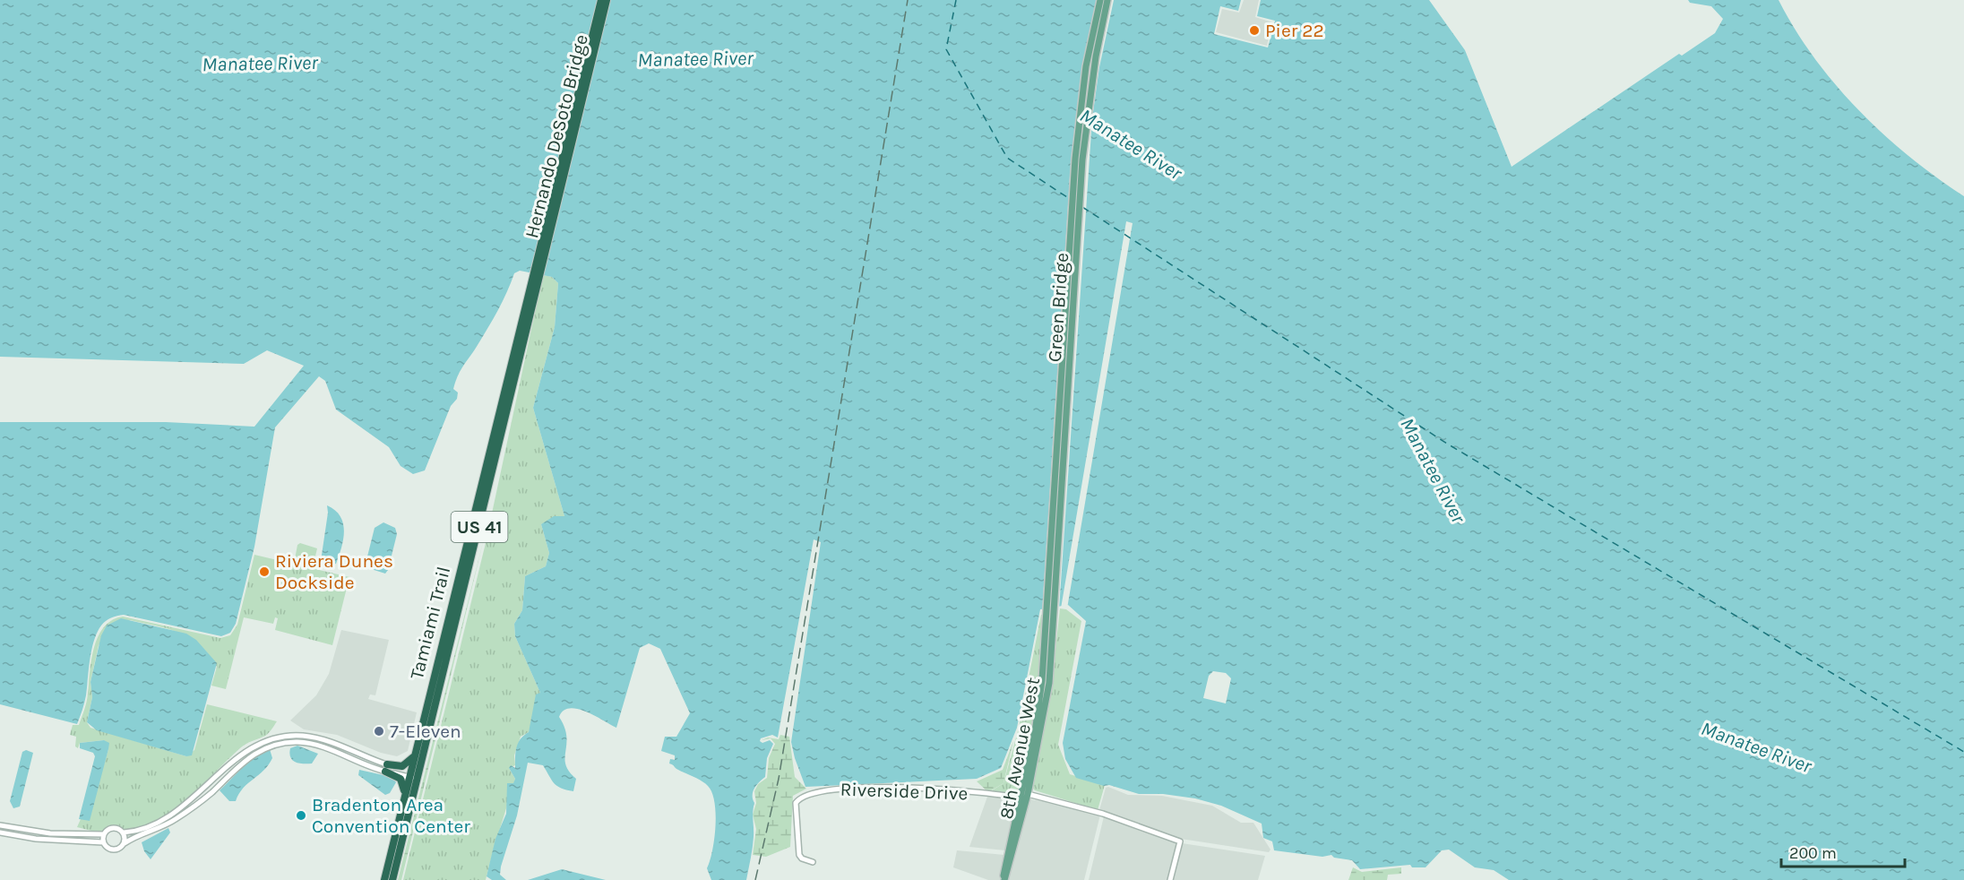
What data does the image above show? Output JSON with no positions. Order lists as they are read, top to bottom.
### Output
{
  "streets": {
    "highway": ["Hernando DeSoto Bridge", "US 41", "Tamiami Trail"],
    "main road": ["Green Bridge", "8th Avenue West"],
    "street": ["Riverside Drive"]
  },
  "crossings": [
    ["Hernando DeSoto Bridge", "Tamiami Trail"],
    ["Green Bridge", "8th Avenue West"],
    ["8th Avenue West", "Riverside Drive"]
  ],
  "water": ["Manatee River"],
  "places": [
    "Pier 22",
    "Riviera Dunes Dockside",
    "7-Eleven",
    "Bradenton Area Convention Center"
  ],
  "scale_bar": "200 m"
}
